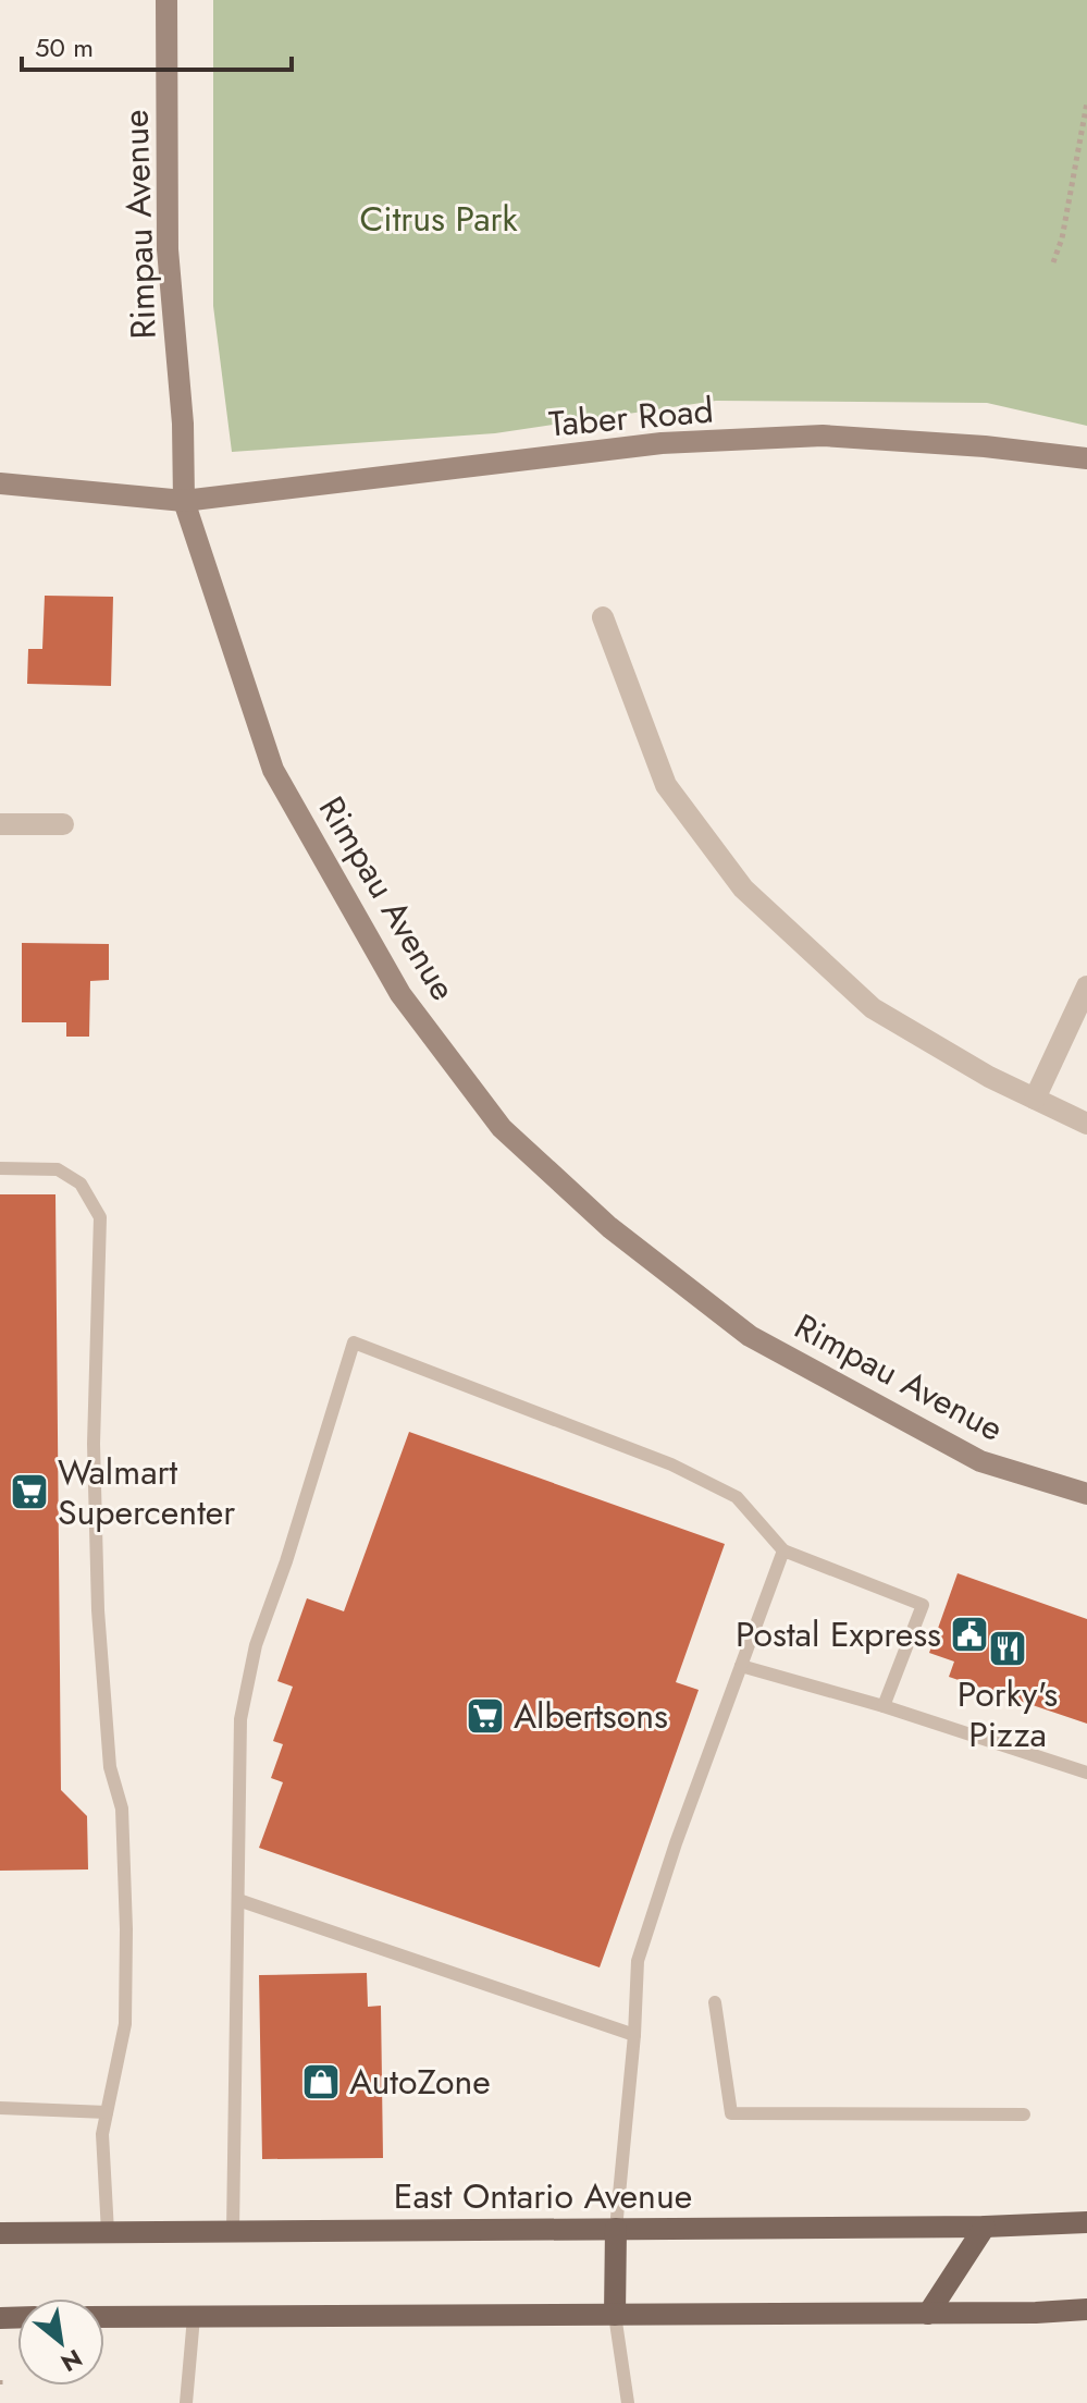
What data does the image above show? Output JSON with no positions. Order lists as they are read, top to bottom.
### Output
{
  "streets": {
    "main road": ["Rimpau Avenue", "Taber Road", "East Ontario Avenue"]
  },
  "crossings": [
    ["Rimpau Avenue", "Taber Road"]
  ],
  "parks": ["Citrus Park"],
  "places": {
    "supermarket": ["Walmart Supercenter", "Albertsons"],
    "public building": ["Postal Express"],
    "restaurant": ["Porky's Pizza"],
    "shop": ["AutoZone"]
  },
  "scale_bar": "50 m",
  "north": "bottom right"
}
